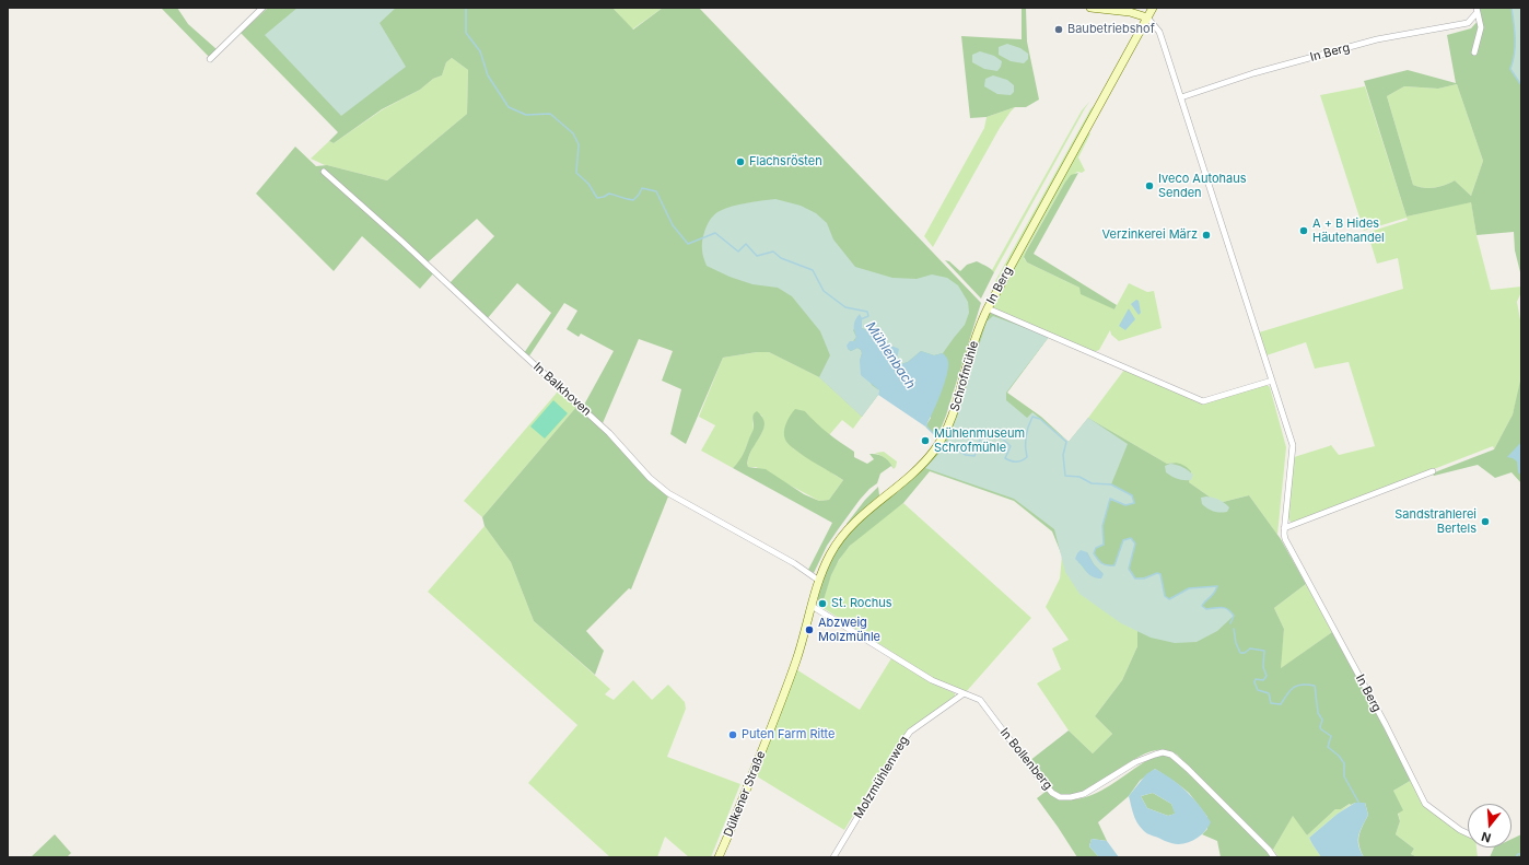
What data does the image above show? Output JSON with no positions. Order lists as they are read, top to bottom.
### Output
{
  "streets": {
    "main road": ["In Berg", "Schrofmühle", "Dülkener Straße"],
    "street": ["In Balkhoven", "In Bollenberg", "Molzmühlenweg"]
  },
  "crossings": [
    ["In Berg", "Schrofmühle"],
    ["Schrofmühle", "In Balkhoven"],
    ["Schrofmühle", "Dülkener Straße"],
    ["In Balkhoven", "Dülkener Straße"],
    ["In Bollenberg", "Molzmühlenweg"],
    ["In Bollenberg", "Dülkener Straße"]
  ],
  "water": ["Mühlenbach"],
  "places": [
    "Baubetriebshof",
    "Flachsrösten",
    "Iveco Autohaus Senden",
    "A + B Hides Häutehandel",
    "Verzinkerei März",
    "Mühlenmuseum Schrofmühle",
    "Sandstrahlerei Bertels",
    "St. Rochus",
    "Abzweig Molzmühle",
    "Puten Farm Ritte"
  ],
  "north": "bottom"
}
